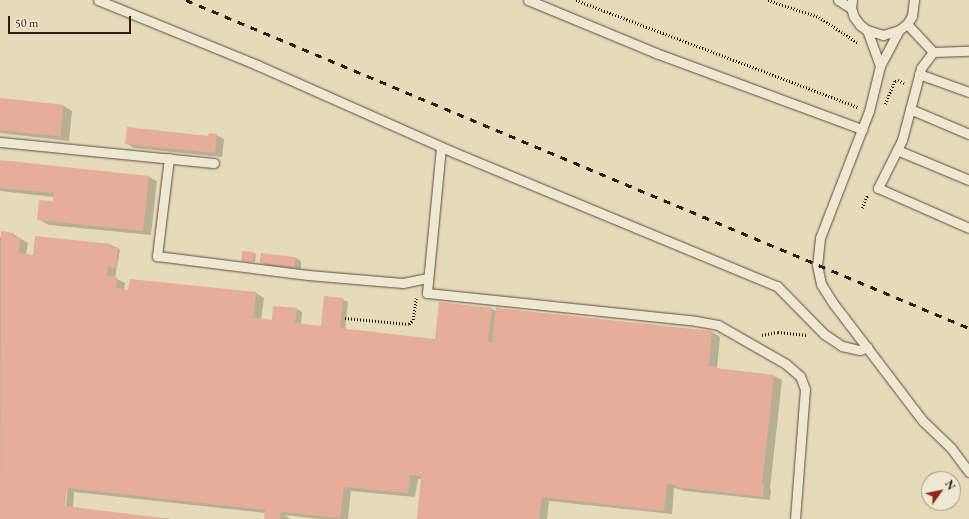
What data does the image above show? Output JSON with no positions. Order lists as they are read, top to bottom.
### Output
{
  "scale_bar": "50 m",
  "north": "top right"
}
